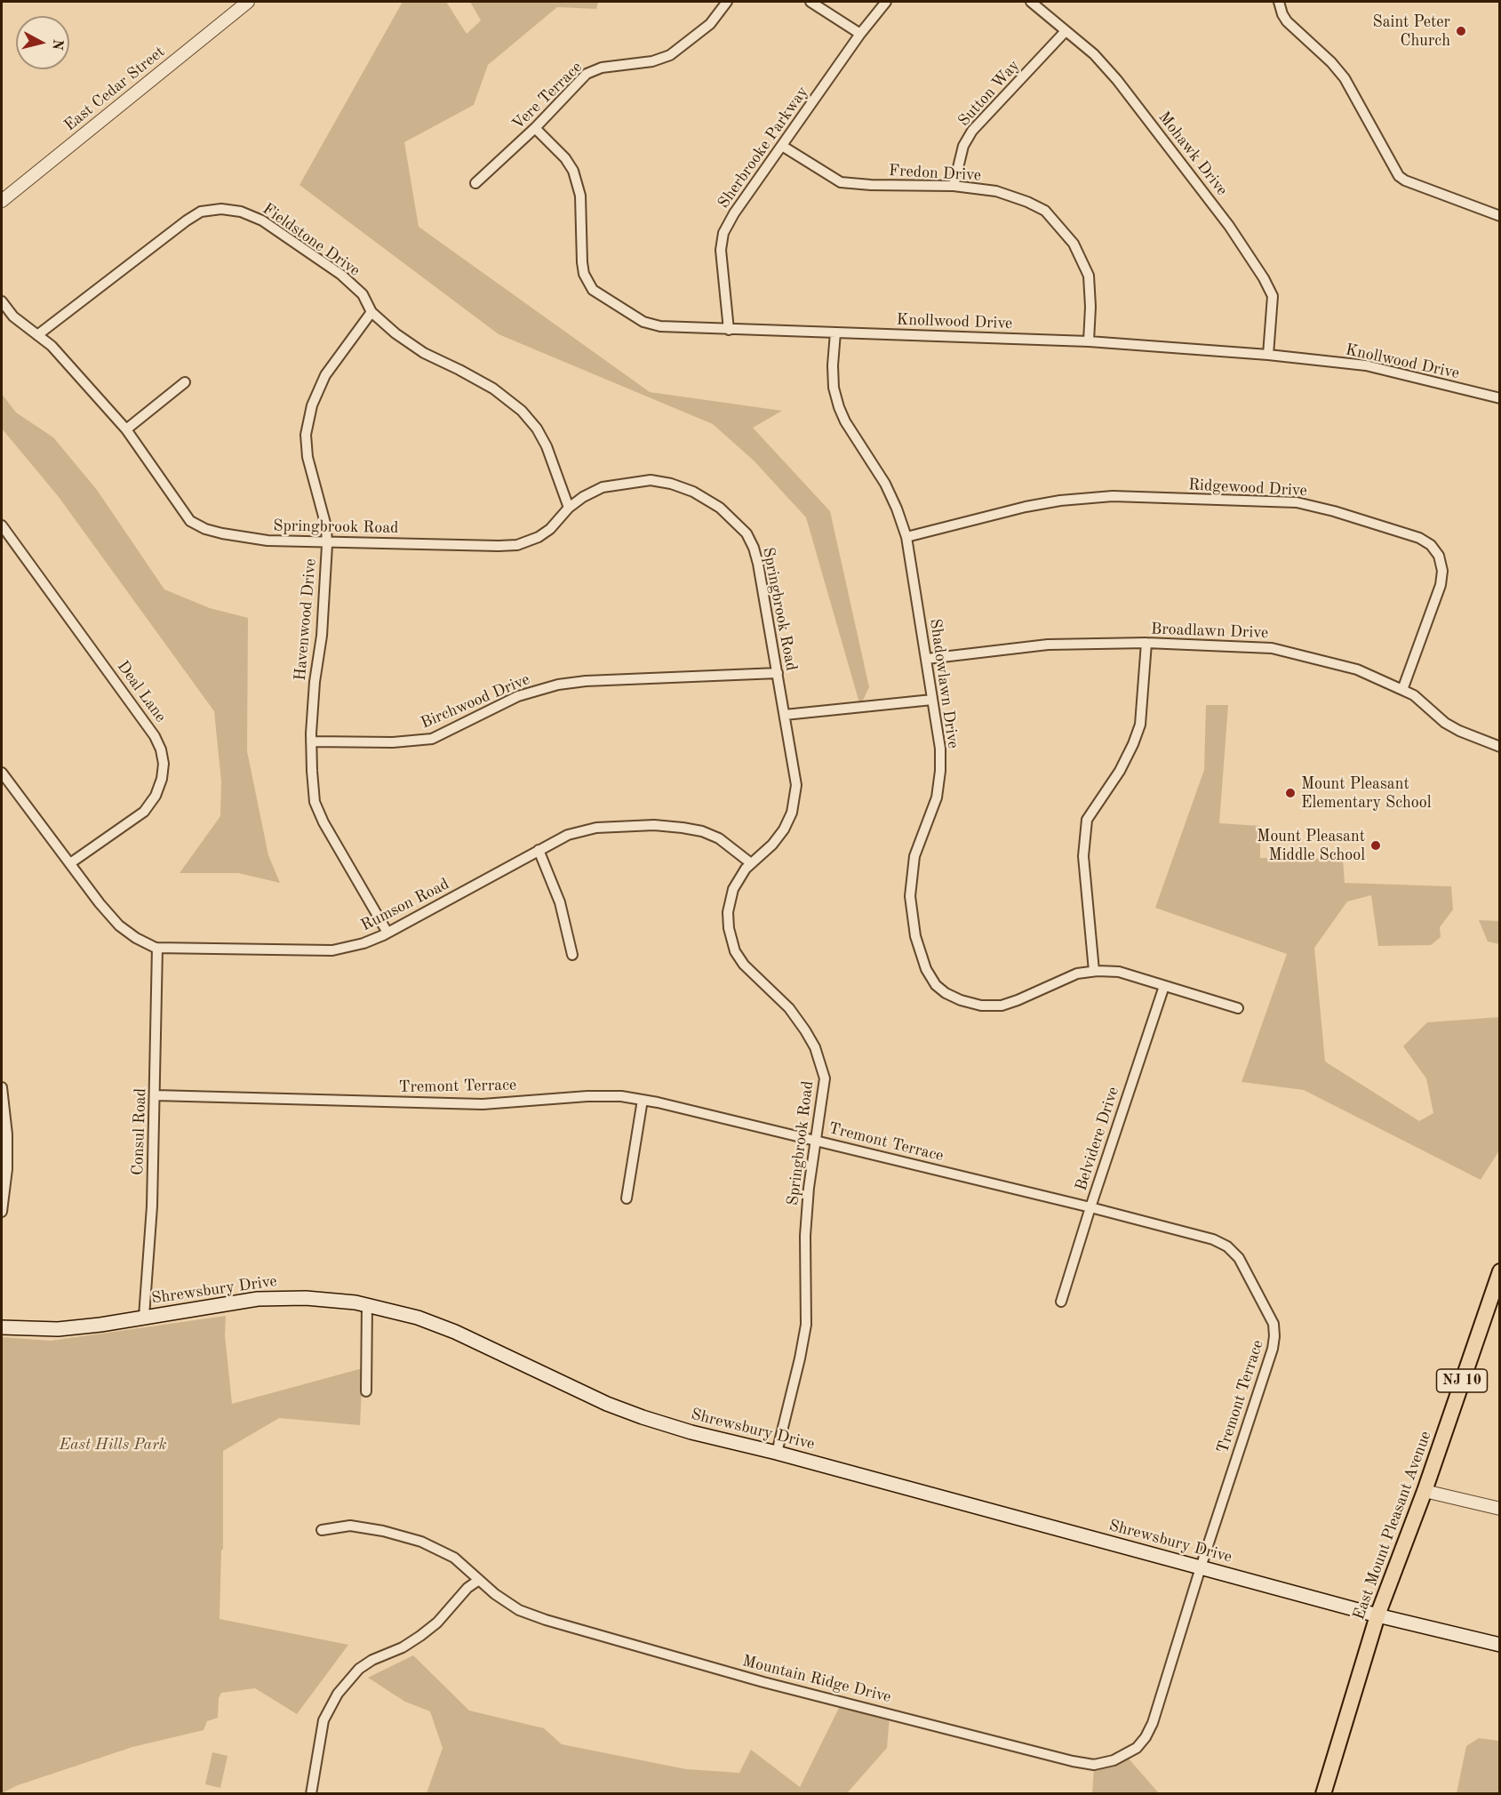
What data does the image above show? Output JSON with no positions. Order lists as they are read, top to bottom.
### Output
{
  "streets": {
    "main road": ["Shrewsbury Drive", "NJ 10", "East Mount Pleasant Avenue"],
    "street": [
      "East Cedar Street",
      "Sutton Way",
      "Vere Terrace",
      "Sherbrooke Parkway",
      "Mohawk Drive",
      "Fredon Drive",
      "Fieldstone Drive",
      "Knollwood Drive",
      "Ridgewood Drive",
      "Springbrook Road",
      "Havenwood Drive",
      "Broadlawn Drive",
      "Shadowlawn Drive",
      "Deal Lane",
      "Birchwood Drive",
      "Rumson Road",
      "Tremont Terrace",
      "Consul Road",
      "Belvidere Drive",
      "Mountain Ridge Drive"
    ]
  },
  "crossings": [
    ["Sutton Way", "Mohawk Drive"],
    ["Sutton Way", "Fredon Drive"],
    ["Vere Terrace", "Knollwood Drive"],
    ["Sherbrooke Parkway", "Fredon Drive"],
    ["Sherbrooke Parkway", "Knollwood Drive"],
    ["Mohawk Drive", "Knollwood Drive"],
    ["Fredon Drive", "Knollwood Drive"],
    ["Fieldstone Drive", "Springbrook Road"],
    ["Fieldstone Drive", "Havenwood Drive"],
    ["Knollwood Drive", "Shadowlawn Drive"],
    ["Ridgewood Drive", "Broadlawn Drive"],
    ["Ridgewood Drive", "Shadowlawn Drive"],
    ["Springbrook Road", "Havenwood Drive"],
    ["Springbrook Road", "Birchwood Drive"],
    ["Springbrook Road", "Rumson Road"],
    ["Springbrook Road", "Tremont Terrace"],
    ["Springbrook Road", "Shrewsbury Drive"],
    ["Havenwood Drive", "Birchwood Drive"],
    ["Havenwood Drive", "Rumson Road"],
    ["Broadlawn Drive", "Shadowlawn Drive"],
    ["Shadowlawn Drive", "Belvidere Drive"],
    ["Deal Lane", "Rumson Road"],
    ["Rumson Road", "Consul Road"],
    ["Tremont Terrace", "Consul Road"],
    ["Tremont Terrace", "Belvidere Drive"],
    ["Tremont Terrace", "Shrewsbury Drive"],
    ["Tremont Terrace", "Mountain Ridge Drive"],
    ["Consul Road", "Shrewsbury Drive"],
    ["Shrewsbury Drive", "East Mount Pleasant Avenue"],
    ["Shrewsbury Drive", "Mountain Ridge Drive"]
  ],
  "parks": ["East Hills Park"],
  "places": ["Saint Peter Church", "Mount Pleasant Elementary School", "Mount Pleasant Middle School"],
  "north": "right"
}
